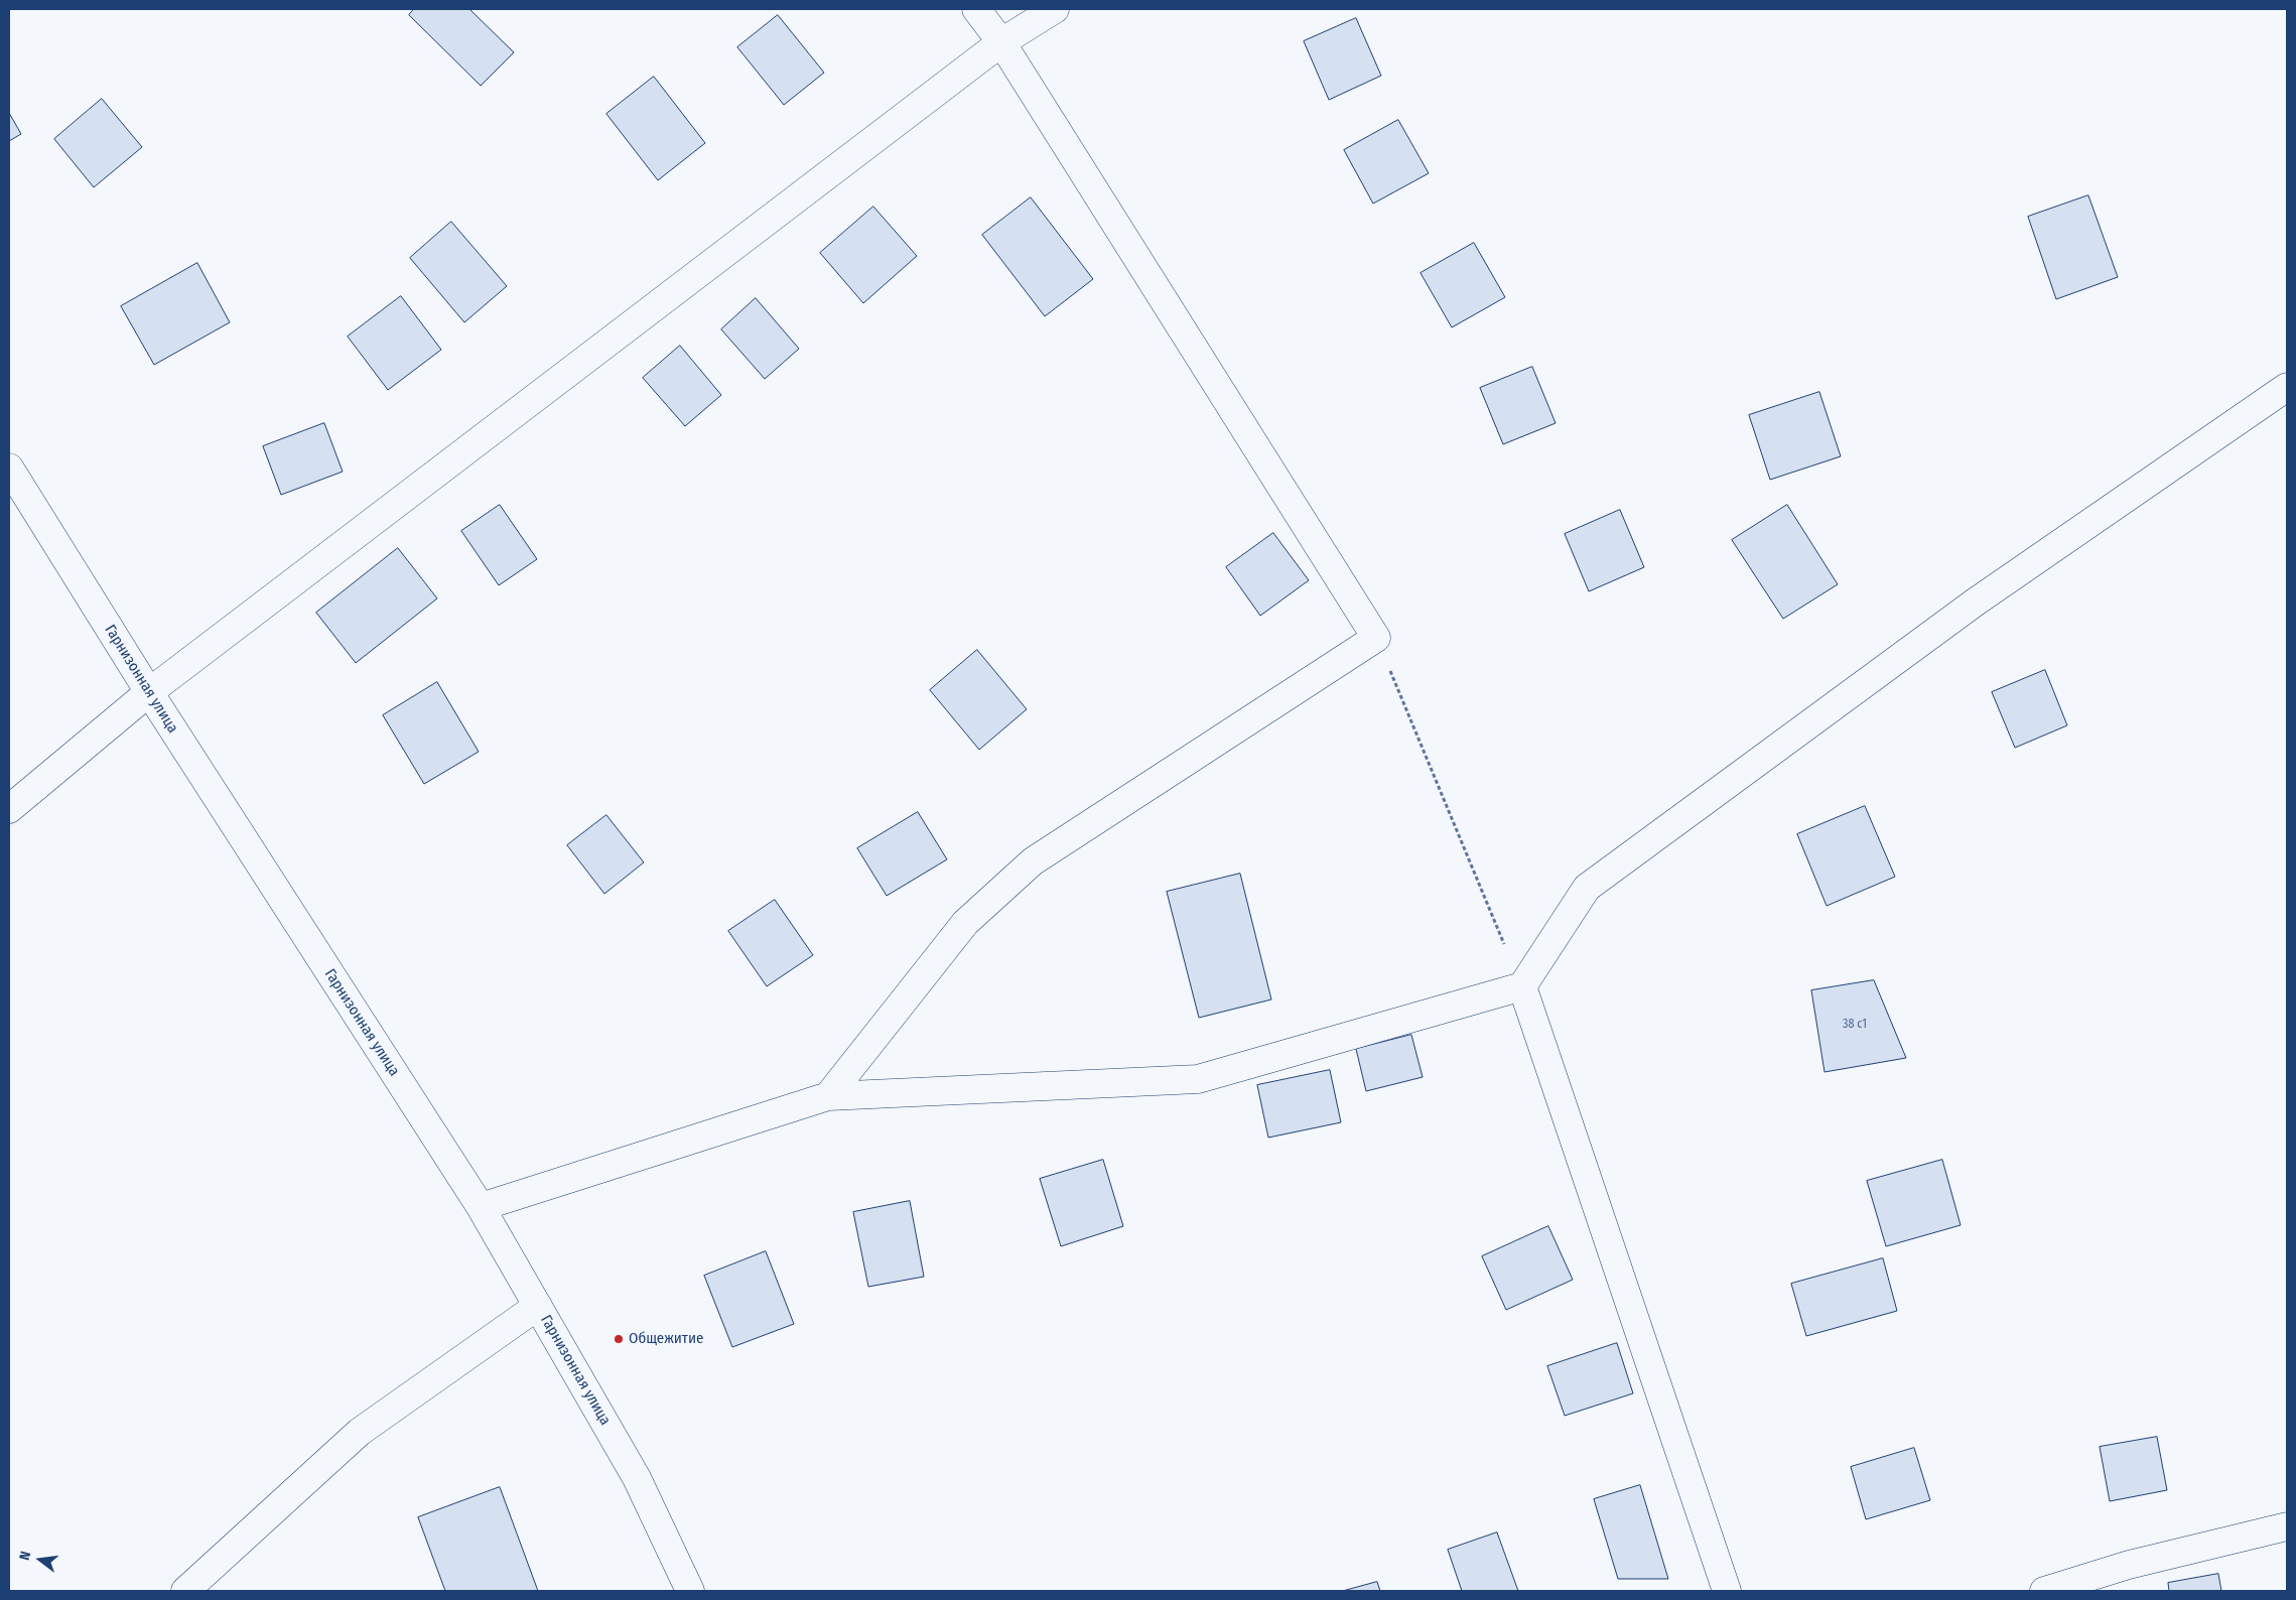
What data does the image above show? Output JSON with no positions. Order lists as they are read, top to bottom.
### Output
{
  "streets": {
    "street": ["Гарнизонная улица"]
  },
  "places": ["Общежитие"],
  "house_numbers": ["38 с1"],
  "north": "left"
}
